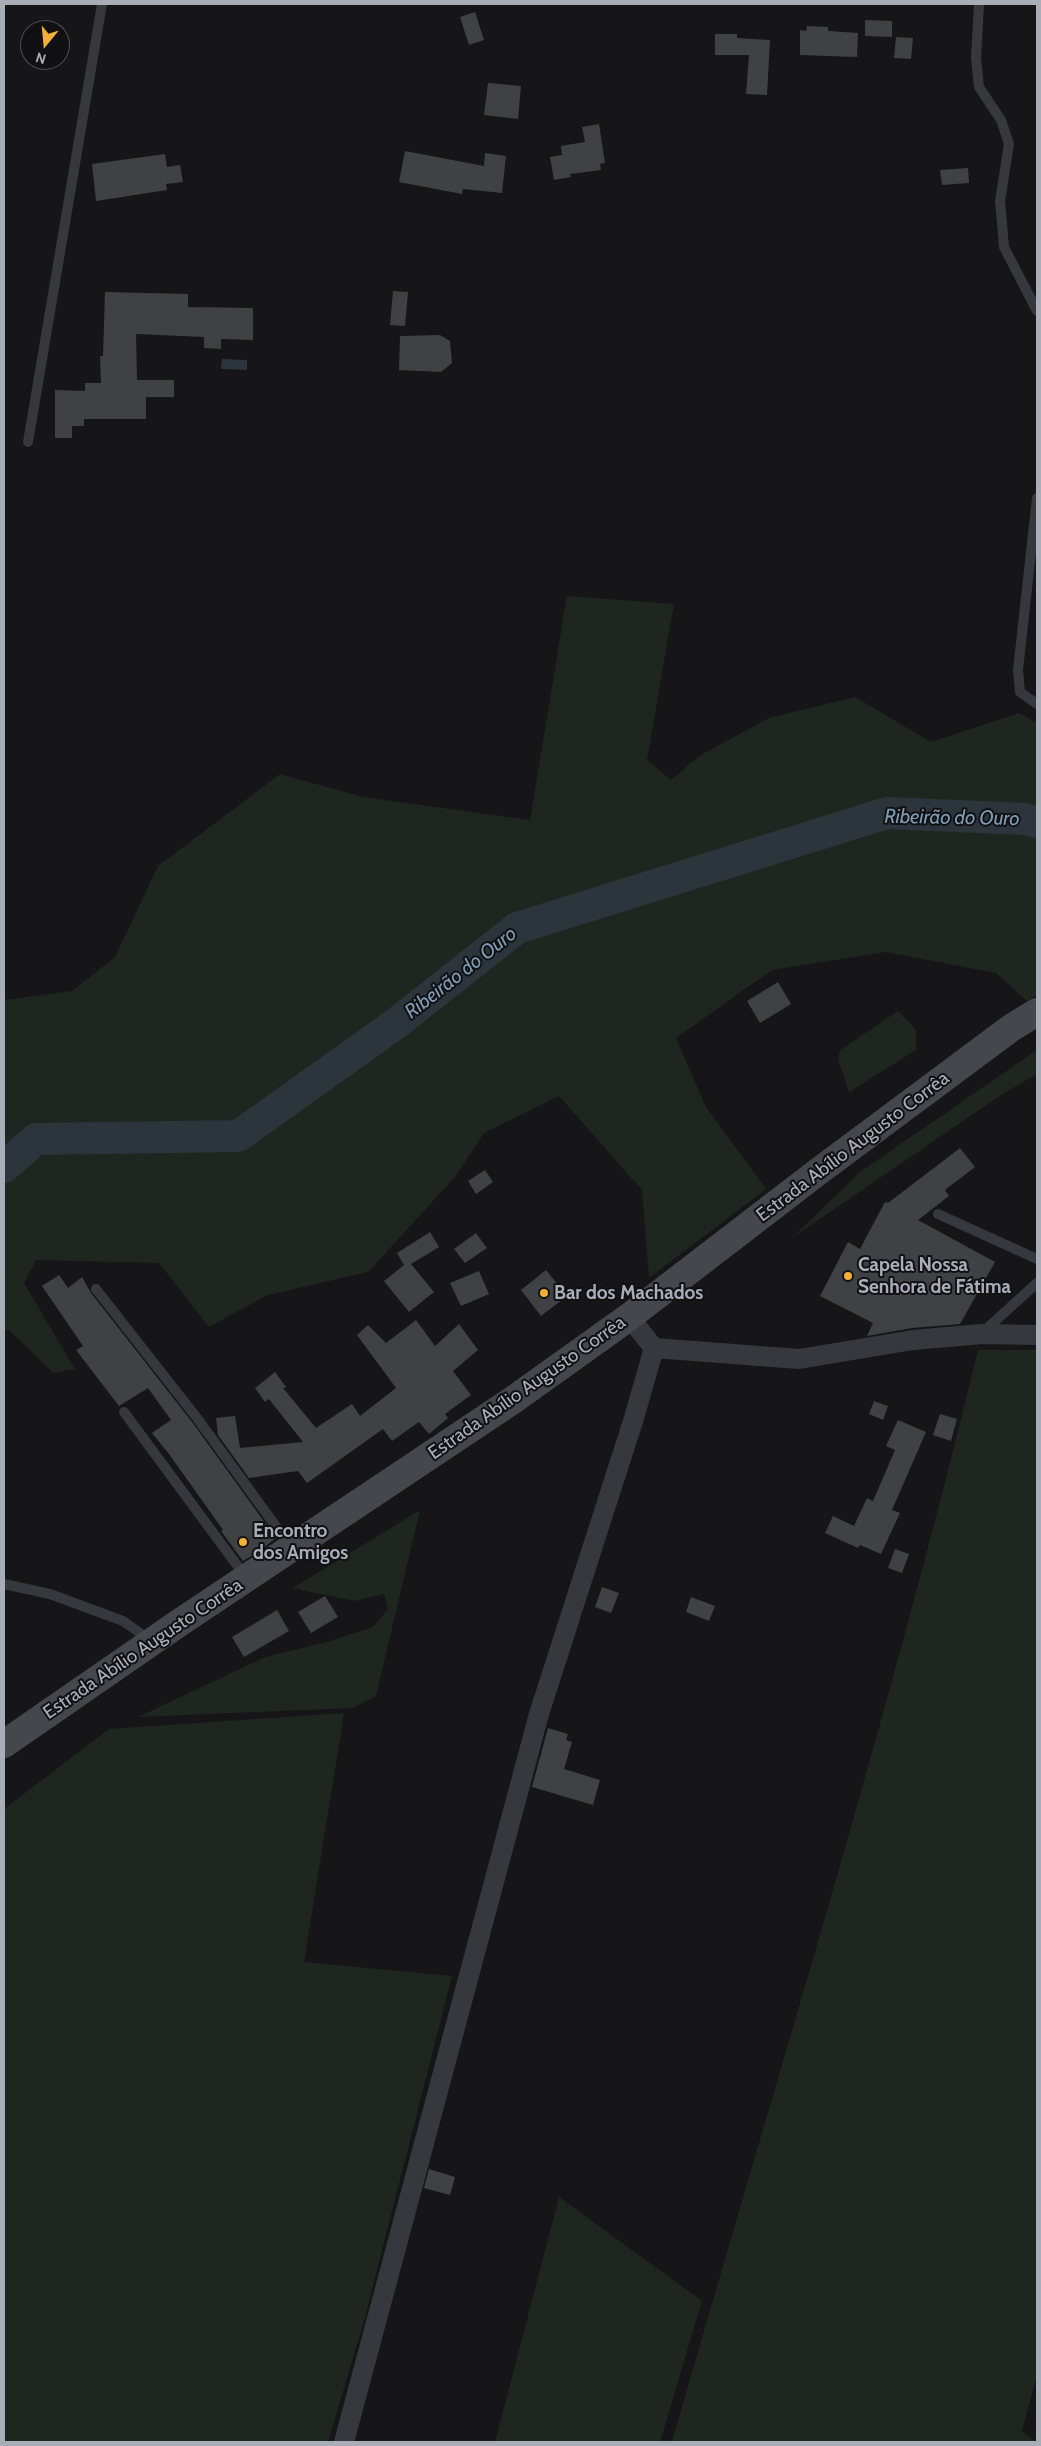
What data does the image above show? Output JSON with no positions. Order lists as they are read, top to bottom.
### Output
{
  "streets": {
    "main road": ["Estrada Abílio Augusto Corrêa"]
  },
  "water": ["Ribeirão do Ouro"],
  "places": ["Capela Nossa Senhora de Fátima", "Bar dos Machados", "Encontro dos Amigos"],
  "north": "bottom"
}
